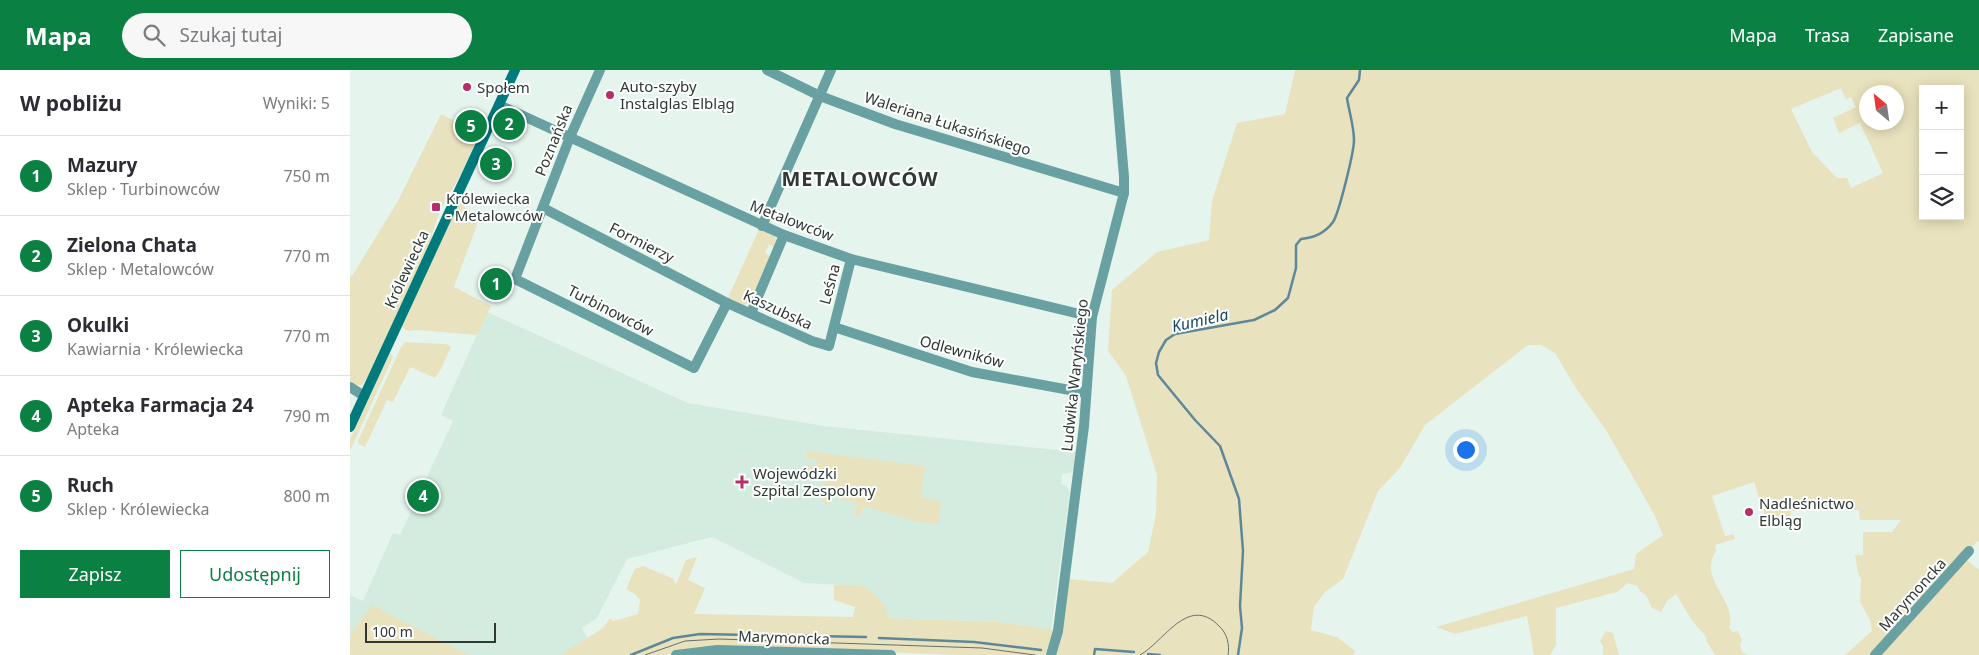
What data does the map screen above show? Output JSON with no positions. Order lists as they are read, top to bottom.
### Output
{
  "streets": {
    "main road": ["Królewiecka"],
    "street": [
      "Waleriana Łukasińskiego",
      "Poznańska",
      "Metalowców",
      "Formierzy",
      "Leśna",
      "Kaszubska",
      "Turbinowców",
      "Odlewników",
      "Ludwika Waryńskiego",
      "Marymoncka"
    ]
  },
  "crossings": [
    ["Waleriana Łukasińskiego", "Ludwika Waryńskiego"],
    ["Poznańska", "Metalowców"],
    ["Poznańska", "Formierzy"],
    ["Poznańska", "Turbinowców"],
    ["Metalowców", "Królewiecka"],
    ["Metalowców", "Leśna"],
    ["Metalowców", "Ludwika Waryńskiego"],
    ["Formierzy", "Kaszubska"],
    ["Leśna", "Kaszubska"],
    ["Leśna", "Odlewników"],
    ["Kaszubska", "Turbinowców"],
    ["Odlewników", "Ludwika Waryńskiego"]
  ],
  "districts": ["METALOWCÓW"],
  "water": ["Kumiela"],
  "places": {
    "other": ["Społem", "Auto-szyby Instalglas Elbląg", "Nadleśnictwo Elbląg"],
    "transit": ["Królewiecka - Metalowców"],
    "health": ["Wojewódzki Szpital Zespolony"]
  },
  "scale_bar": "100 m",
  "north": "top left",
  "page": {
    "header": "Mapa",
    "search": "Szukaj tutaj",
    "nav": ["Mapa", "Trasa", "Zapisane"],
    "heading": ["W pobliżu", "Wyniki: 5"],
    "map_buttons": ["+", "−"],
    "pins": [
      "2",
      "5",
      "3",
      "1",
      "4"
    ],
    "list": [
      {
        "mark": "1",
        "name": "Mazury",
        "note": "Sklep · Turbinowców",
        "value": "750 m"
      },
      {
        "mark": "2",
        "name": "Zielona Chata",
        "note": "Sklep · Metalowców",
        "value": "770 m"
      },
      {
        "mark": "3",
        "name": "Okulki",
        "note": "Kawiarnia · Królewiecka",
        "value": "770 m"
      },
      {
        "mark": "4",
        "name": "Apteka Farmacja 24",
        "note": "Apteka",
        "value": "790 m"
      },
      {
        "mark": "5",
        "name": "Ruch",
        "note": "Sklep · Królewiecka",
        "value": "800 m"
      }
    ],
    "buttons": ["Zapisz", "Udostępnij"],
    "scale": "100 m"
  }
}
